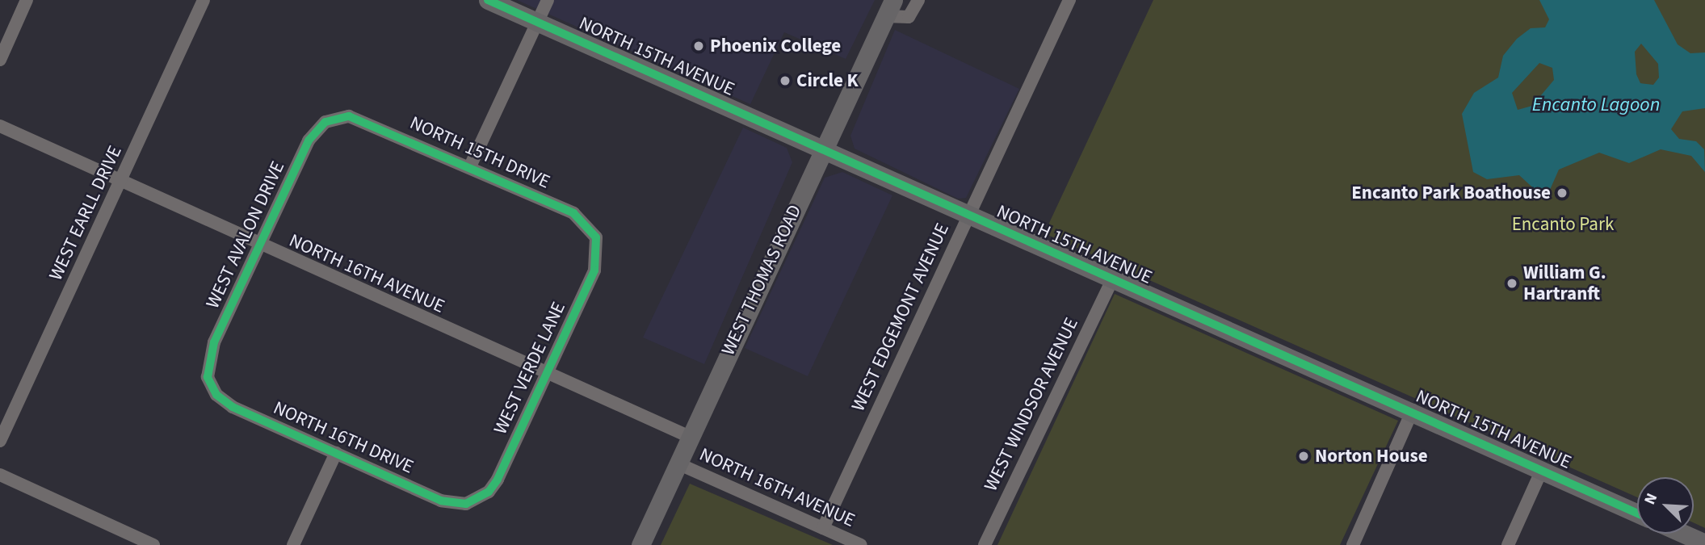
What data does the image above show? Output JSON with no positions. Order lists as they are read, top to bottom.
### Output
{
  "streets": {
    "street": [
      "NORTH 15TH AVENUE",
      "NORTH 15TH DRIVE",
      "WEST EARLL DRIVE",
      "WEST AVALON DRIVE",
      "NORTH 16TH AVENUE",
      "WEST THOMAS ROAD",
      "WEST EDGEMONT AVENUE",
      "WEST VERDE LANE",
      "WEST WINDSOR AVENUE",
      "NORTH 16TH DRIVE"
    ]
  },
  "crossings": [
    ["NORTH 15TH AVENUE", "WEST THOMAS ROAD"],
    ["NORTH 15TH AVENUE", "WEST EDGEMONT AVENUE"],
    ["NORTH 15TH AVENUE", "WEST WINDSOR AVENUE"],
    ["NORTH 15TH DRIVE", "WEST AVALON DRIVE"],
    ["NORTH 15TH DRIVE", "WEST VERDE LANE"],
    ["WEST EARLL DRIVE", "NORTH 16TH AVENUE"],
    ["WEST AVALON DRIVE", "NORTH 16TH AVENUE"],
    ["WEST AVALON DRIVE", "NORTH 16TH DRIVE"],
    ["NORTH 16TH AVENUE", "WEST THOMAS ROAD"],
    ["NORTH 16TH AVENUE", "WEST EDGEMONT AVENUE"],
    ["NORTH 16TH AVENUE", "WEST VERDE LANE"],
    ["WEST VERDE LANE", "NORTH 16TH DRIVE"]
  ],
  "water": ["Encanto Lagoon"],
  "parks": ["Encanto Park"],
  "places": [
    "Phoenix College",
    "Circle K",
    "Encanto Park Boathouse",
    "William G. Hartranft",
    "Norton House"
  ],
  "north": "top left"
}
